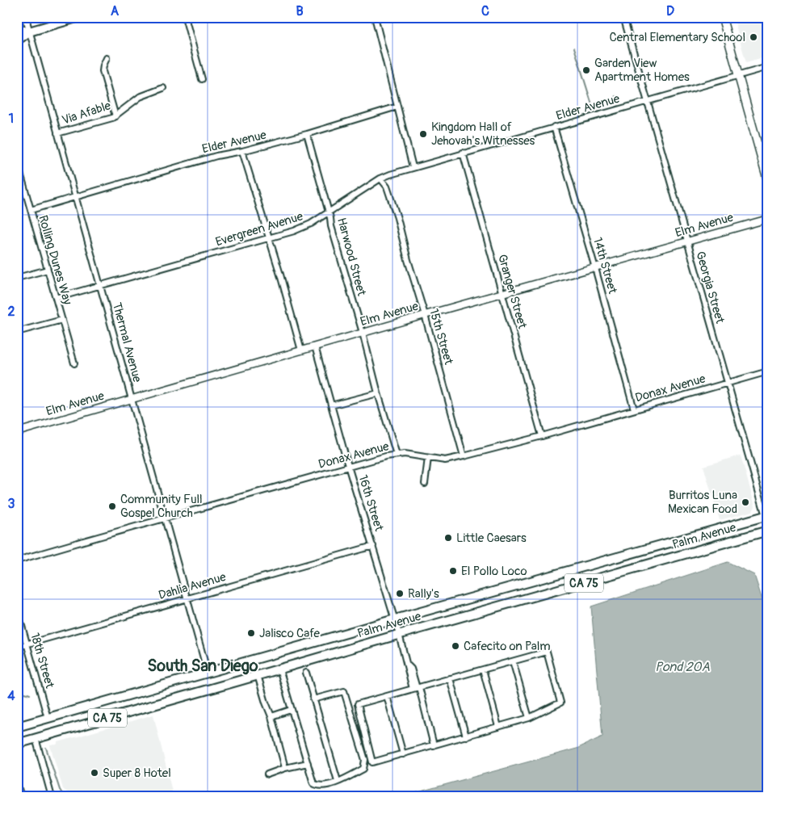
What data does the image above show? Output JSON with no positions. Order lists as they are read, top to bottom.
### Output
{
  "streets": {
    "main road": ["Palm Avenue", "CA 75"],
    "street": [
      "Elder Avenue",
      "Via Afable",
      "Elm Avenue",
      "Evergreen Avenue",
      "Harwood Street",
      "Rolling Dunes Way",
      "14th Street",
      "Georgia Street",
      "Granger Street",
      "15th Street",
      "Thermal Avenue",
      "Donax Avenue",
      "16th Street",
      "Dahlia Avenue",
      "18th Street"
    ]
  },
  "crossings": [
    ["Elder Avenue", "Evergreen Avenue"],
    ["Elder Avenue", "Harwood Street"],
    ["Elder Avenue", "Rolling Dunes Way"],
    ["Elder Avenue", "14th Street"],
    ["Elder Avenue", "Georgia Street"],
    ["Elder Avenue", "Granger Street"],
    ["Elder Avenue", "Thermal Avenue"],
    ["Via Afable", "Thermal Avenue"],
    ["Elm Avenue", "Harwood Street"],
    ["Elm Avenue", "14th Street"],
    ["Elm Avenue", "Georgia Street"],
    ["Elm Avenue", "Granger Street"],
    ["Elm Avenue", "15th Street"],
    ["Elm Avenue", "Thermal Avenue"],
    ["Elm Avenue", "16th Street"],
    ["Evergreen Avenue", "Harwood Street"],
    ["Evergreen Avenue", "Rolling Dunes Way"],
    ["Evergreen Avenue", "15th Street"],
    ["Evergreen Avenue", "Thermal Avenue"],
    ["Harwood Street", "Donax Avenue"],
    ["14th Street", "Donax Avenue"],
    ["Georgia Street", "Donax Avenue"],
    ["Georgia Street", "Palm Avenue"],
    ["Granger Street", "Donax Avenue"],
    ["15th Street", "Donax Avenue"],
    ["Thermal Avenue", "Donax Avenue"],
    ["Thermal Avenue", "Palm Avenue"],
    ["Thermal Avenue", "Dahlia Avenue"],
    ["Donax Avenue", "16th Street"],
    ["16th Street", "Palm Avenue"],
    ["16th Street", "Dahlia Avenue"],
    ["Palm Avenue", "18th Street"],
    ["Dahlia Avenue", "18th Street"]
  ],
  "districts": ["South San Diego"],
  "water": ["Pond 20A"],
  "places": [
    "Central Elementary School",
    "Garden View Apartment Homes",
    "Kingdom Hall of Jehovah's Witnesses",
    "Burritos Luna Mexican Food",
    "Community Full Gospel Church",
    "Little Caesars",
    "El Pollo Loco",
    "Rally's",
    "Jalisco Cafe",
    "Cafecito on Palm",
    "Super 8 Hotel"
  ],
  "grid": {
    "columns": [
      "A",
      "B",
      "C",
      "D"
    ],
    "rows": [
      "1",
      "2",
      "3",
      "4"
    ]
  }
}
